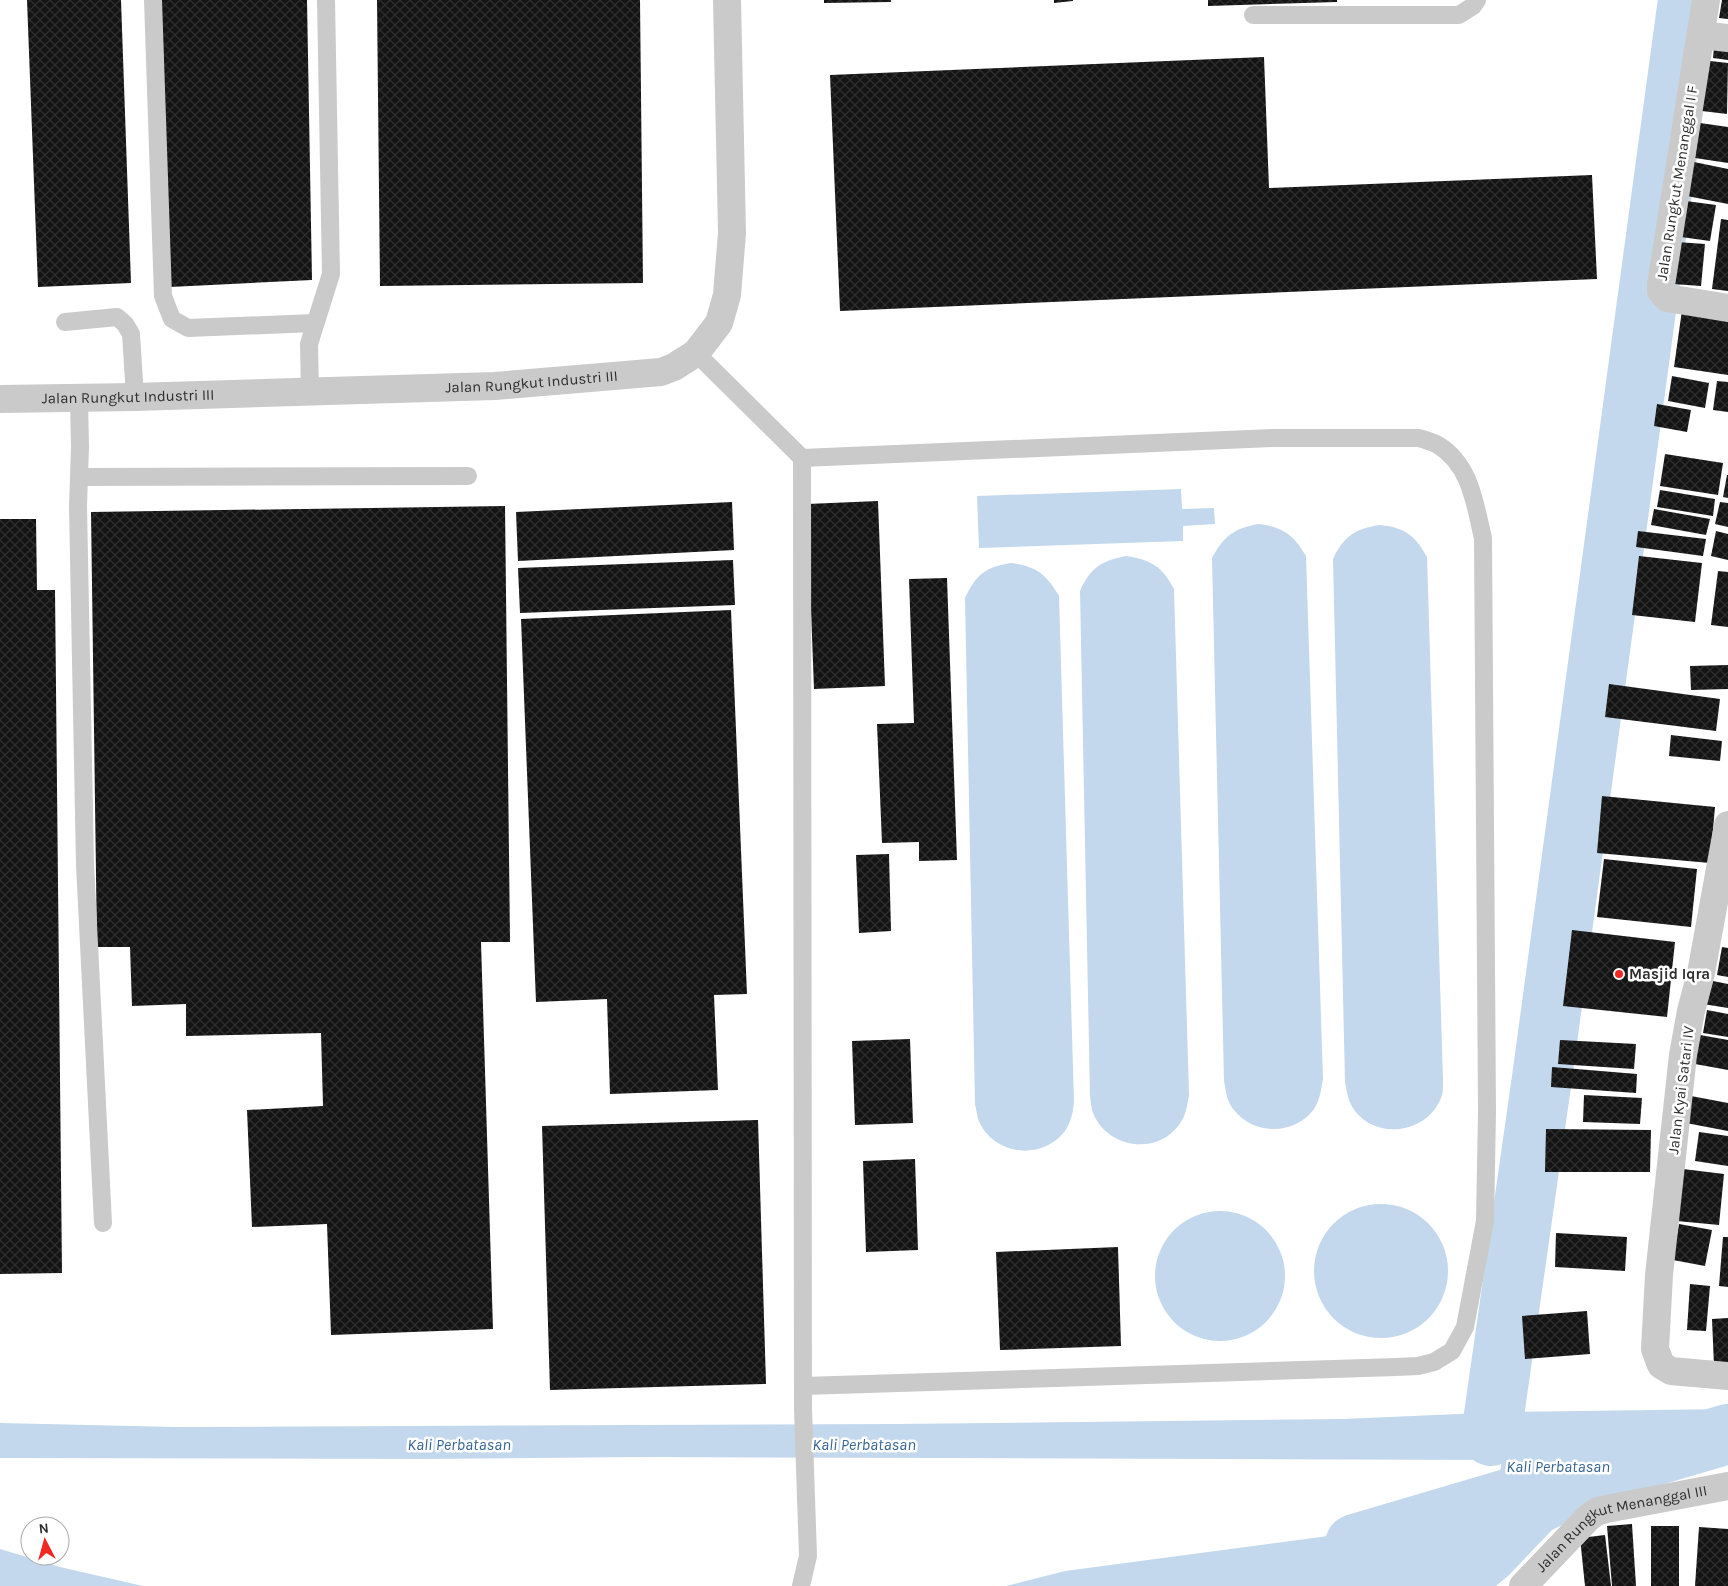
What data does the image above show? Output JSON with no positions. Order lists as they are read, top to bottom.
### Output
{
  "streets": {
    "street": [
      "Jalan Rungkut Menanggal I F",
      "Jalan Rungkut Industri III",
      "Jalan Kyai Satari IV",
      "Jalan Rungkut Menanggal III"
    ]
  },
  "water": ["Kali Perbatasan"],
  "places": ["Masjid Iqra"],
  "north": "top"
}
